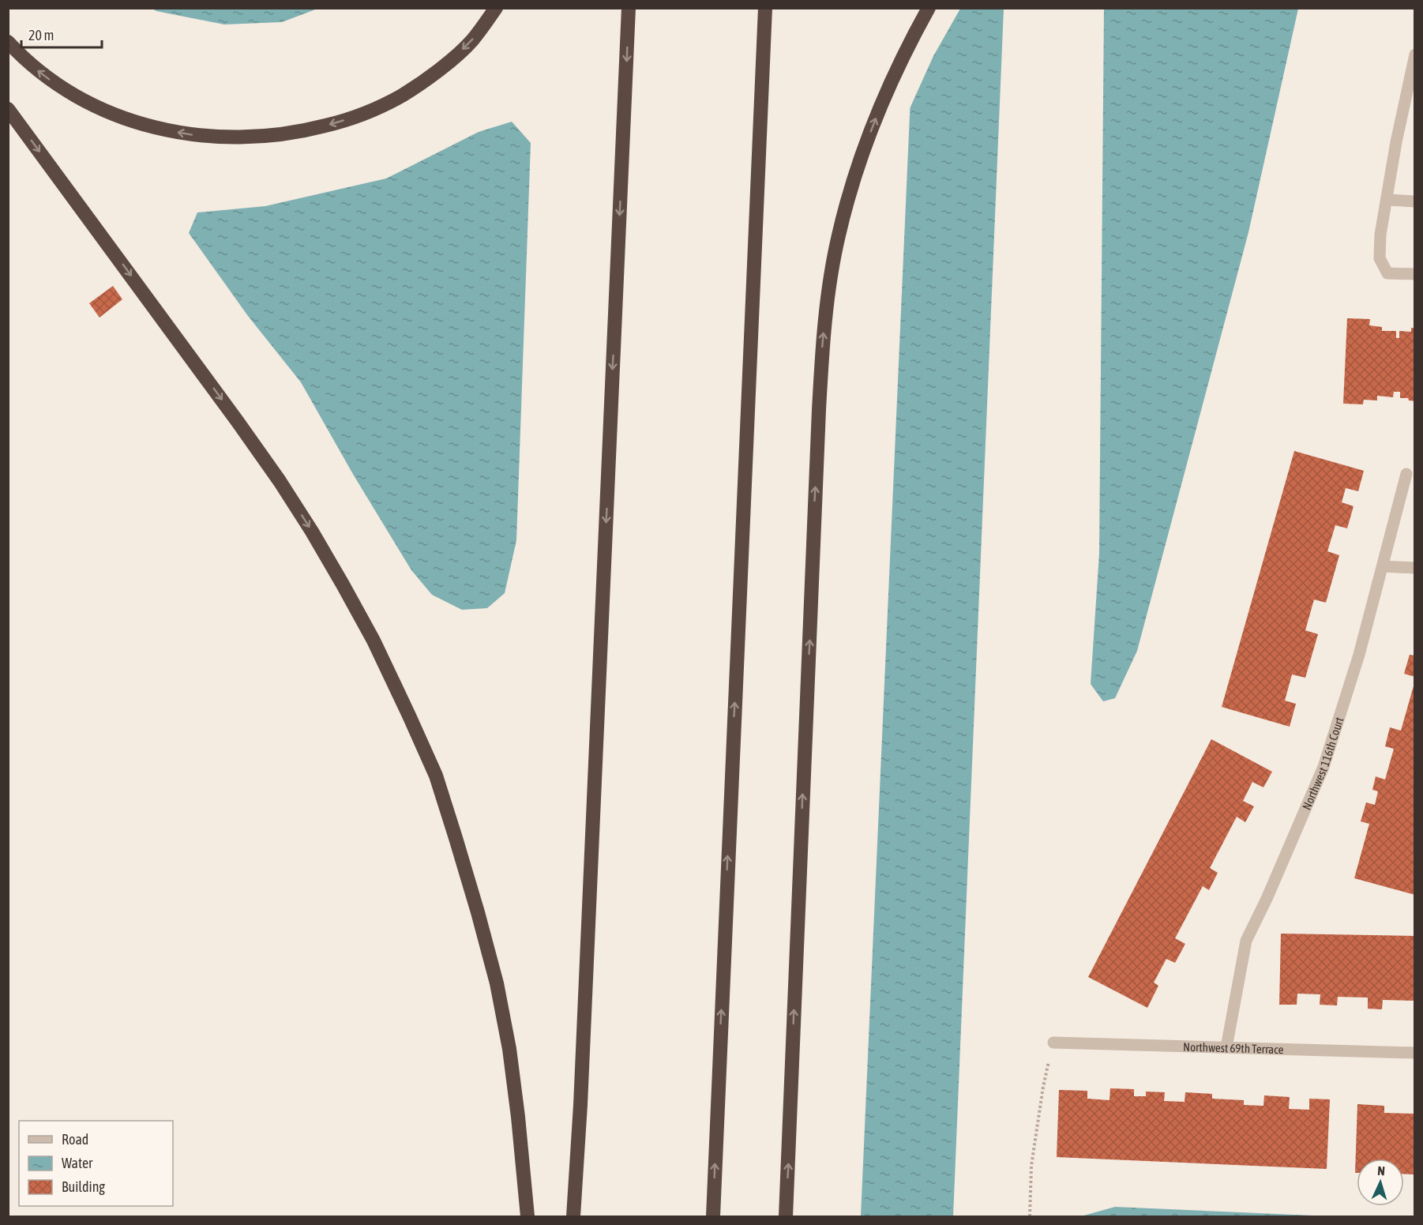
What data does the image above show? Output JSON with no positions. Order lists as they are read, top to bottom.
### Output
{
  "streets": {
    "street": ["Northwest 116th Court", "Northwest 69th Terrace"]
  },
  "crossings": [
    ["Northwest 116th Court", "Northwest 69th Terrace"]
  ],
  "legend": ["Road", "Water", "Building"],
  "scale_bar": "20 m",
  "north": "top"
}
